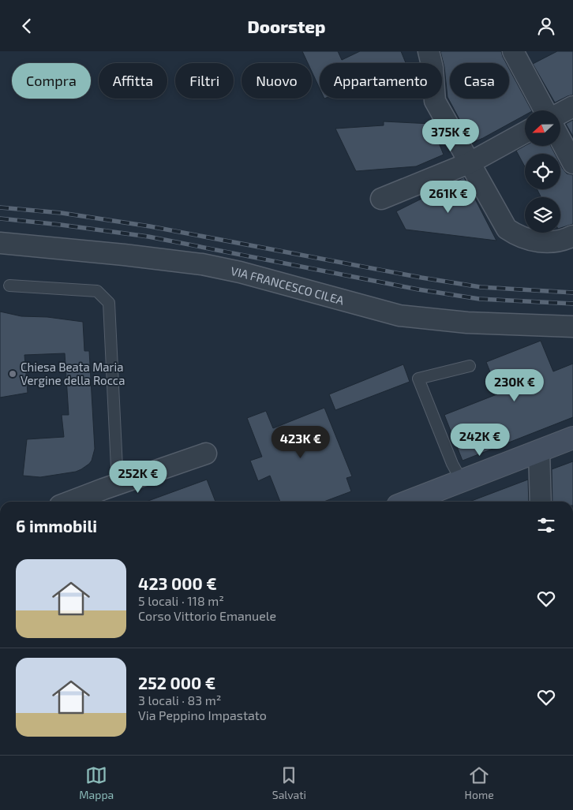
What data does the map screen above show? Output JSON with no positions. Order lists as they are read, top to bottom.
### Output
{
  "streets": {
    "street": ["VIA FRANCESCO CILEA"]
  },
  "places": ["Chiesa Beata Maria Vergine della Rocca"],
  "north": "left",
  "page": {
    "header": "Doorstep",
    "chip": [
      "Compra",
      "Affitta",
      "Filtri",
      "Nuovo",
      "Appartamento",
      "Casa"
    ],
    "price": [
      "375K €",
      "261K €",
      "230K €",
      "242K €",
      "423K €",
      "252K €"
    ],
    "heading": "6 immobili",
    "list": [
      {
        "name": "423 000 €",
        "note": "5 locali · 118 m² · Corso Vittorio Emanuele"
      },
      {
        "name": "252 000 €",
        "note": "3 locali · 83 m² · Via Peppino Impastato"
      }
    ],
    "tabs": ["Mappa", "Salvati", "Home"]
  }
}
